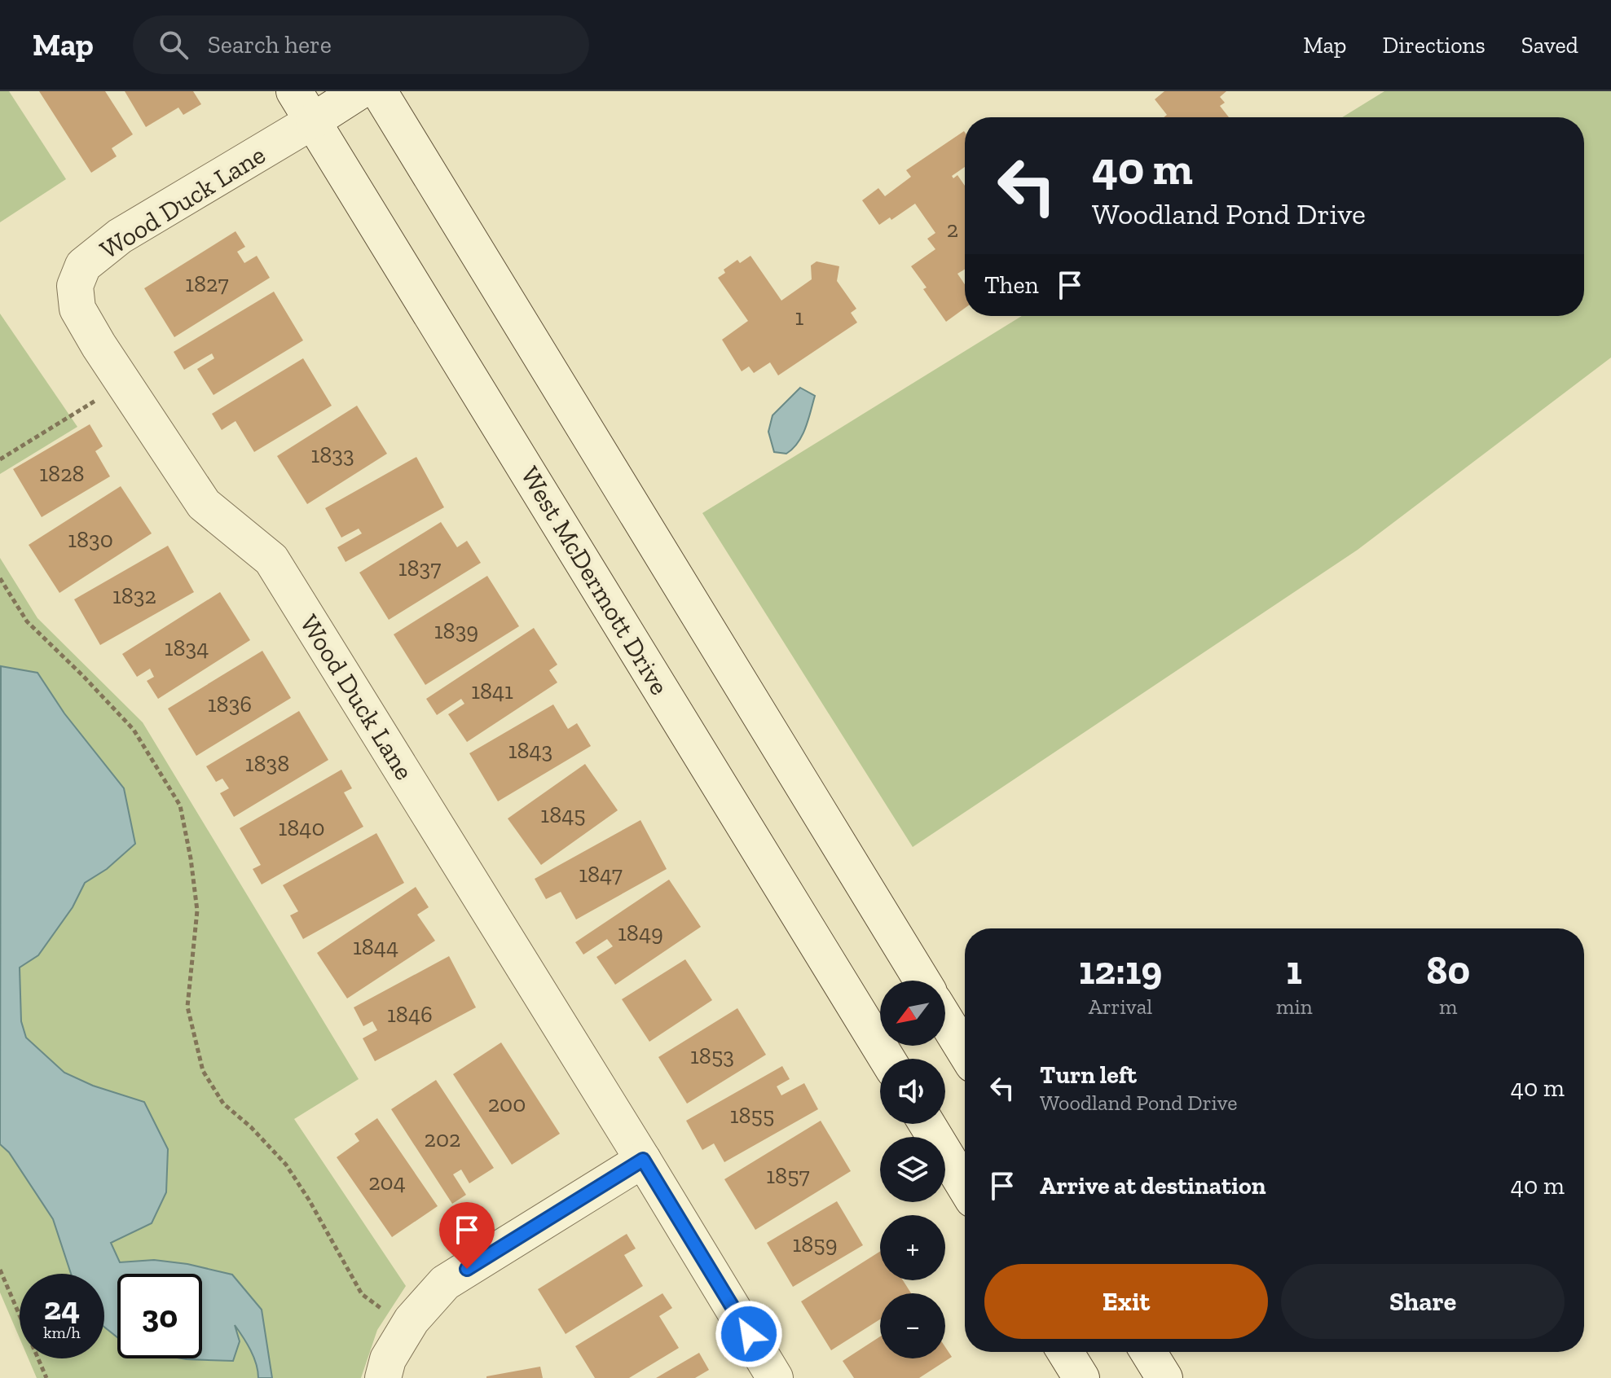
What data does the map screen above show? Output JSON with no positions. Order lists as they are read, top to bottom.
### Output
{
  "streets": {
    "main road": ["Wood Duck Lane", "West McDermott Drive"]
  },
  "crossings": [
    ["Wood Duck Lane", "West McDermott Drive"]
  ],
  "house_numbers": [
    "2",
    "1827",
    "1",
    "1833",
    "1828",
    "1830",
    "1837",
    "1832",
    "1839",
    "1834",
    "1841",
    "1836",
    "1843",
    "1838",
    "1845",
    "1840",
    "1847",
    "1849",
    "1844",
    "1846",
    "1853",
    "200",
    "1855",
    "202",
    "1857",
    "204",
    "1859"
  ],
  "north": "bottom left",
  "page": {
    "header": "Map",
    "search": "Search here",
    "nav": ["Map", "Directions", "Saved"],
    "turn": ["40 m", "Woodland Pond Drive"],
    "then": "Then",
    "eta": [
      "12:19",
      "Arrival",
      "1",
      "min",
      "80",
      "m"
    ],
    "map_buttons": ["+", "−"],
    "list": [
      {
        "name": "Turn left",
        "note": "Woodland Pond Drive",
        "value": "40 m"
      },
      {
        "name": "Arrive at destination",
        "value": "40 m"
      }
    ],
    "buttons": ["Exit", "Share"],
    "speed": "24 km/h",
    "limit": "30"
  }
}
